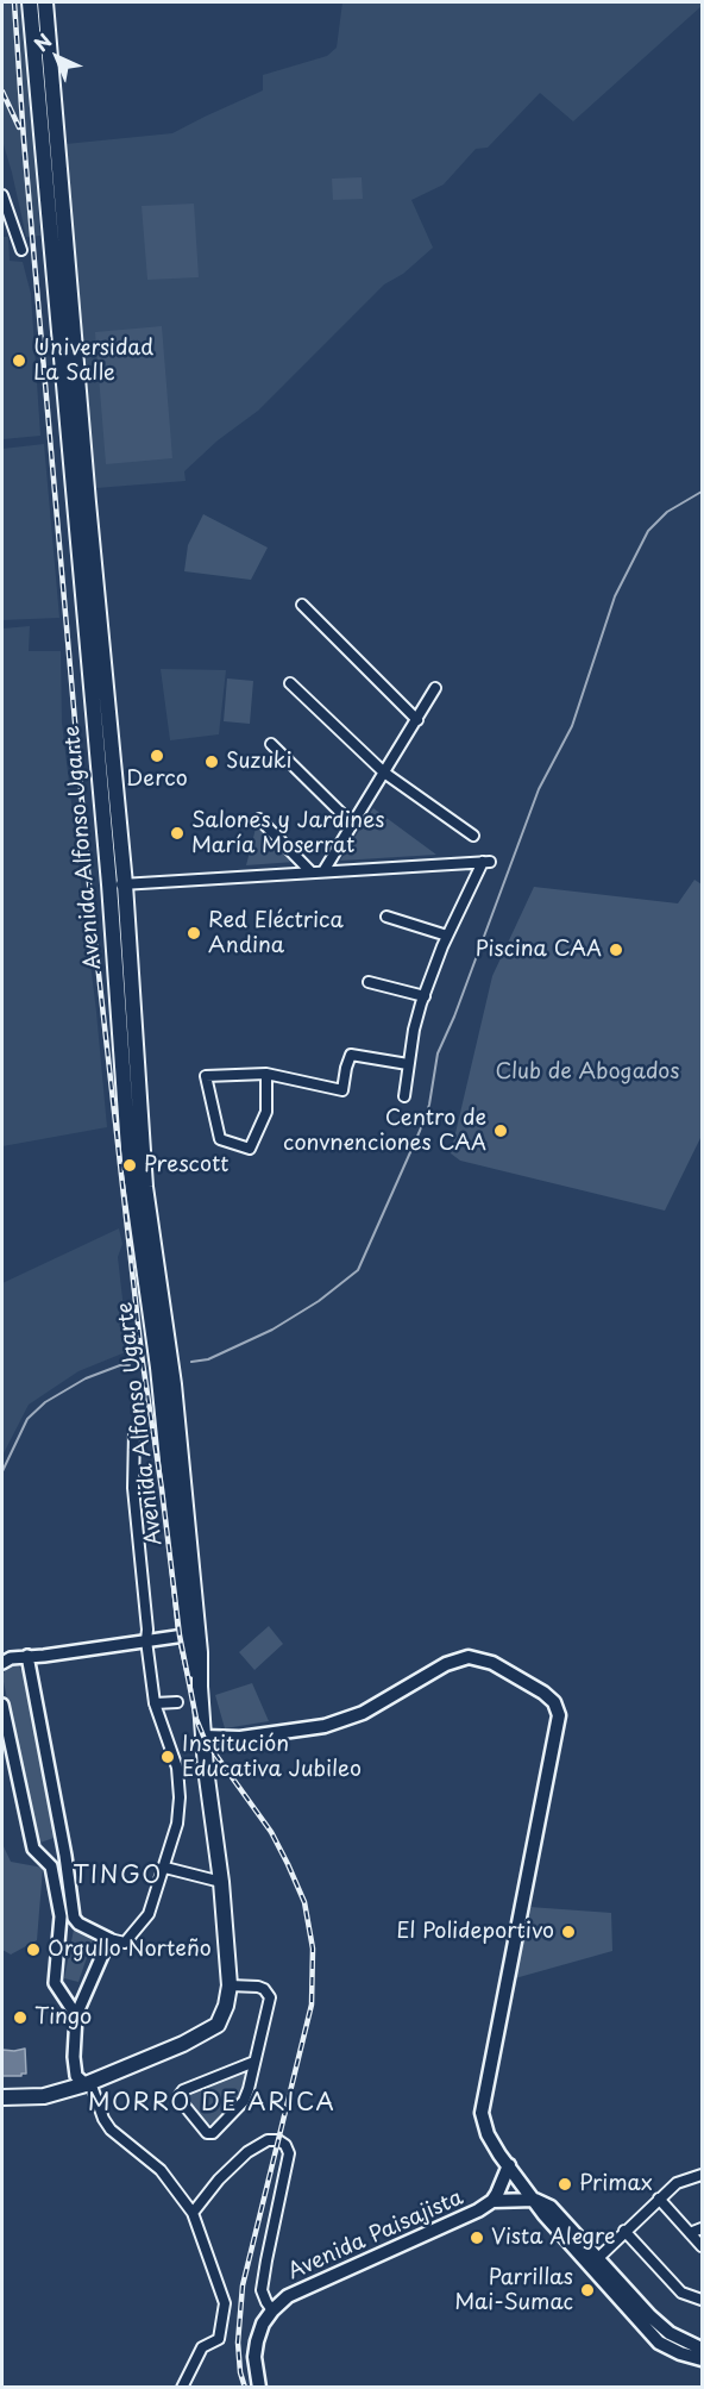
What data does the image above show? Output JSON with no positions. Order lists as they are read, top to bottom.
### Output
{
  "streets": {
    "main road": ["Avenida Alfonso Ugarte", "Avenida Paisajista"]
  },
  "districts": ["TINGO", "MORRO DE ARICA"],
  "parks": ["Club de Abogados"],
  "places": [
    "Universidad La Salle",
    "Derco",
    "Suzuki",
    "Salones y Jardines María Moserrat",
    "Red Eléctrica Andina",
    "Piscina CAA",
    "Centro de convnenciones CAA",
    "Prescott",
    "Institución Educativa Jubileo",
    "El Polideportivo",
    "Orgullo Norteño",
    "Tingo",
    "Primax",
    "Vista Alegre",
    "Parrillas Mai-Sumac"
  ],
  "north": "top left"
}
